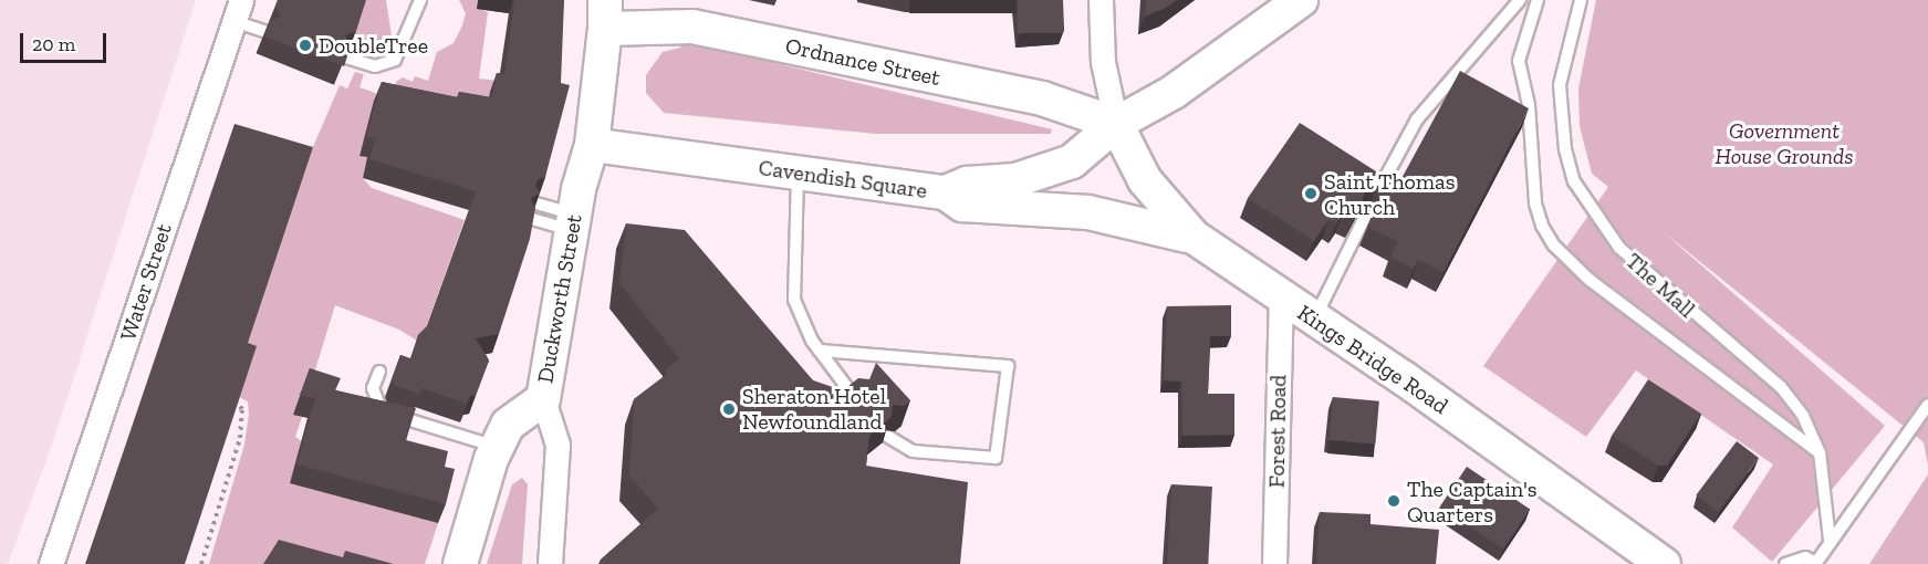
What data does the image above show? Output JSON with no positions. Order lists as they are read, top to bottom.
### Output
{
  "streets": {
    "main road": [
      "Ordnance Street",
      "Cavendish Square",
      "Duckworth Street",
      "Kings Bridge Road"
    ],
    "street": ["Water Street", "Forest Road"],
    "lane": ["The Mall"]
  },
  "crossings": [
    ["Ordnance Street", "Cavendish Square"],
    ["Ordnance Street", "Duckworth Street"],
    ["Ordnance Street", "Kings Bridge Road"],
    ["Cavendish Square", "Duckworth Street"],
    ["Cavendish Square", "Kings Bridge Road"],
    ["Kings Bridge Road", "Forest Road"]
  ],
  "parks": ["Government House Grounds"],
  "places": [
    "DoubleTree",
    "Saint Thomas Church",
    "Sheraton Hotel Newfoundland",
    "The Captain's Quarters"
  ],
  "scale_bar": "20 m"
}
